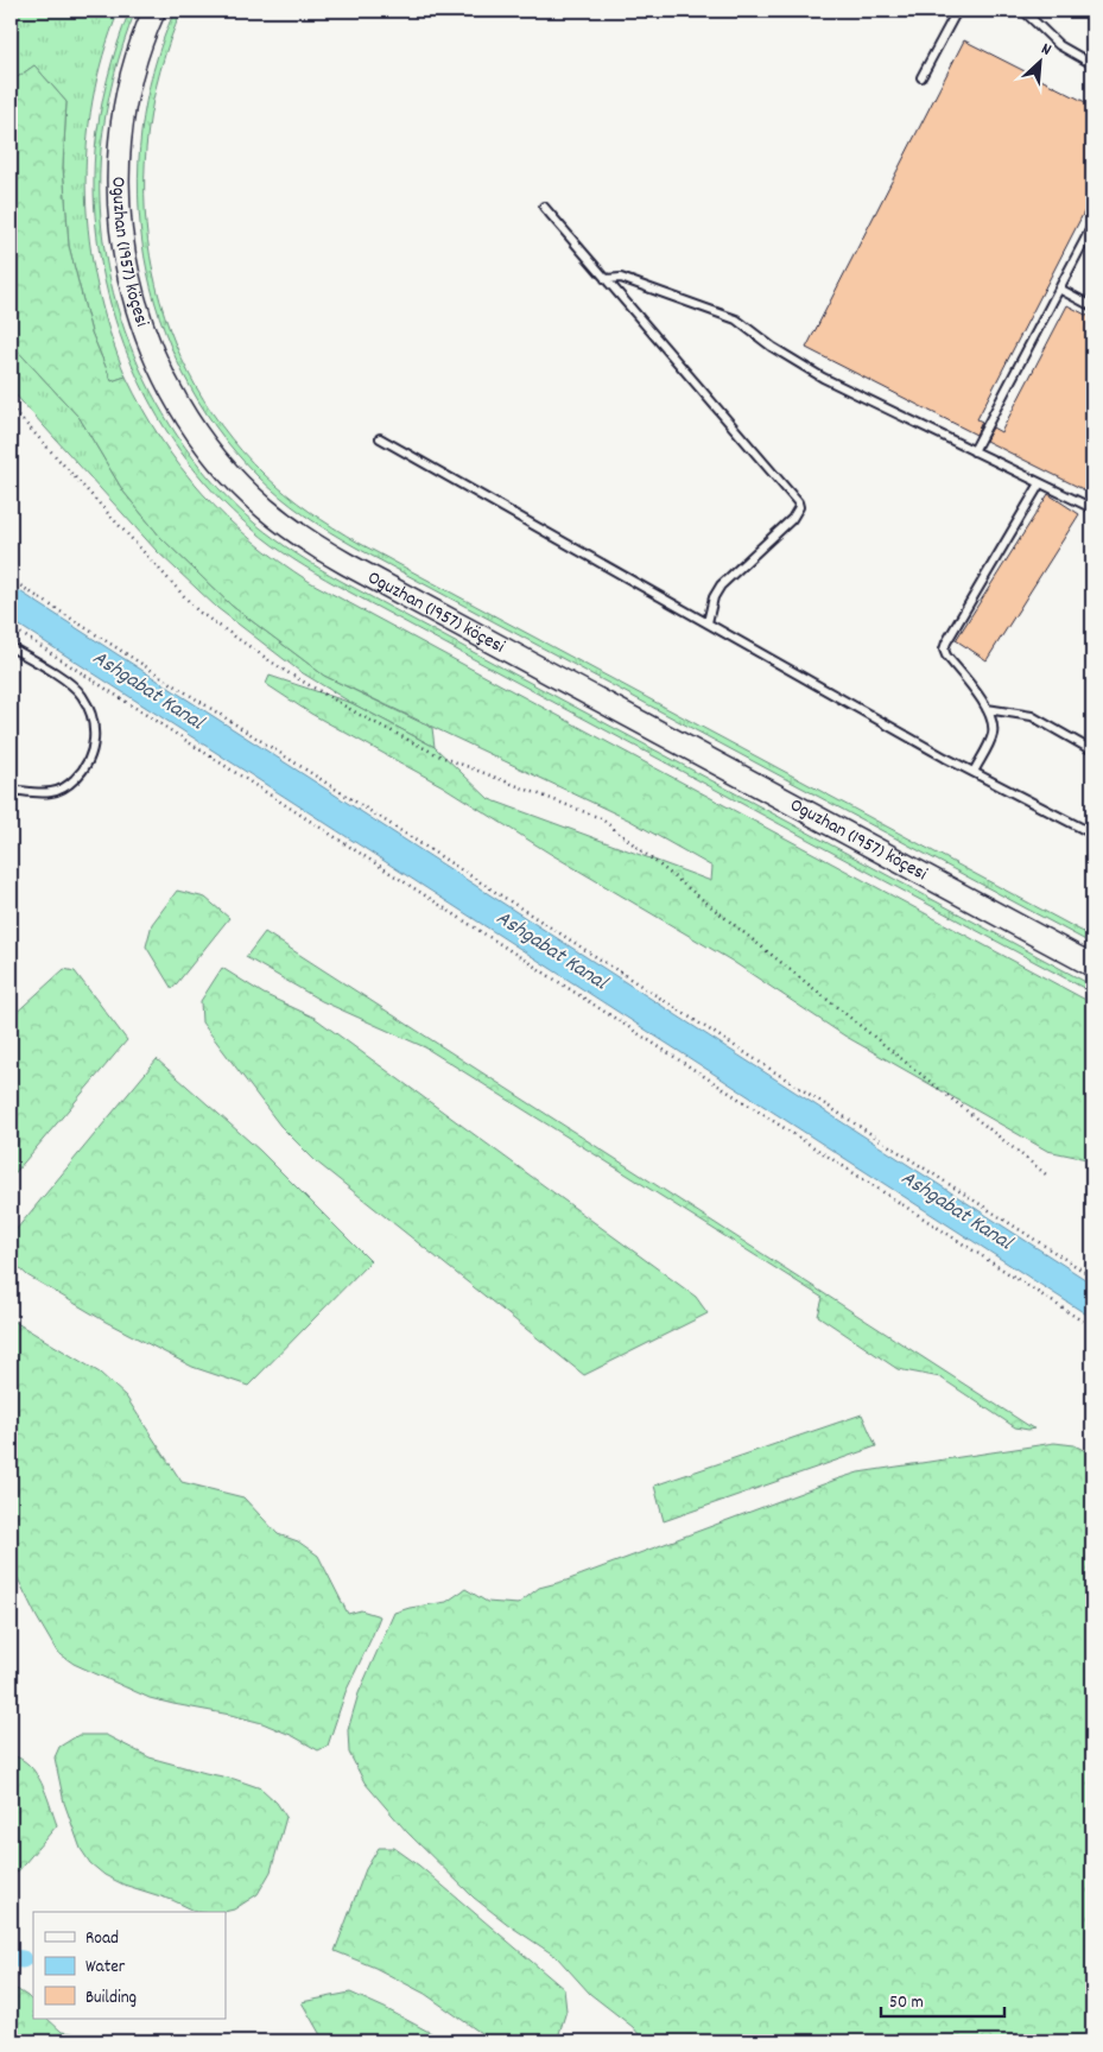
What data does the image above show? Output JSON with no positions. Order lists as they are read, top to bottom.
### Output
{
  "streets": {
    "main road": ["Oguzhan (1957) köçesi"]
  },
  "water": ["Ashgabat Kanal"],
  "legend": ["Road", "Water", "Building"],
  "scale_bar": "50 m",
  "north": "top right"
}
